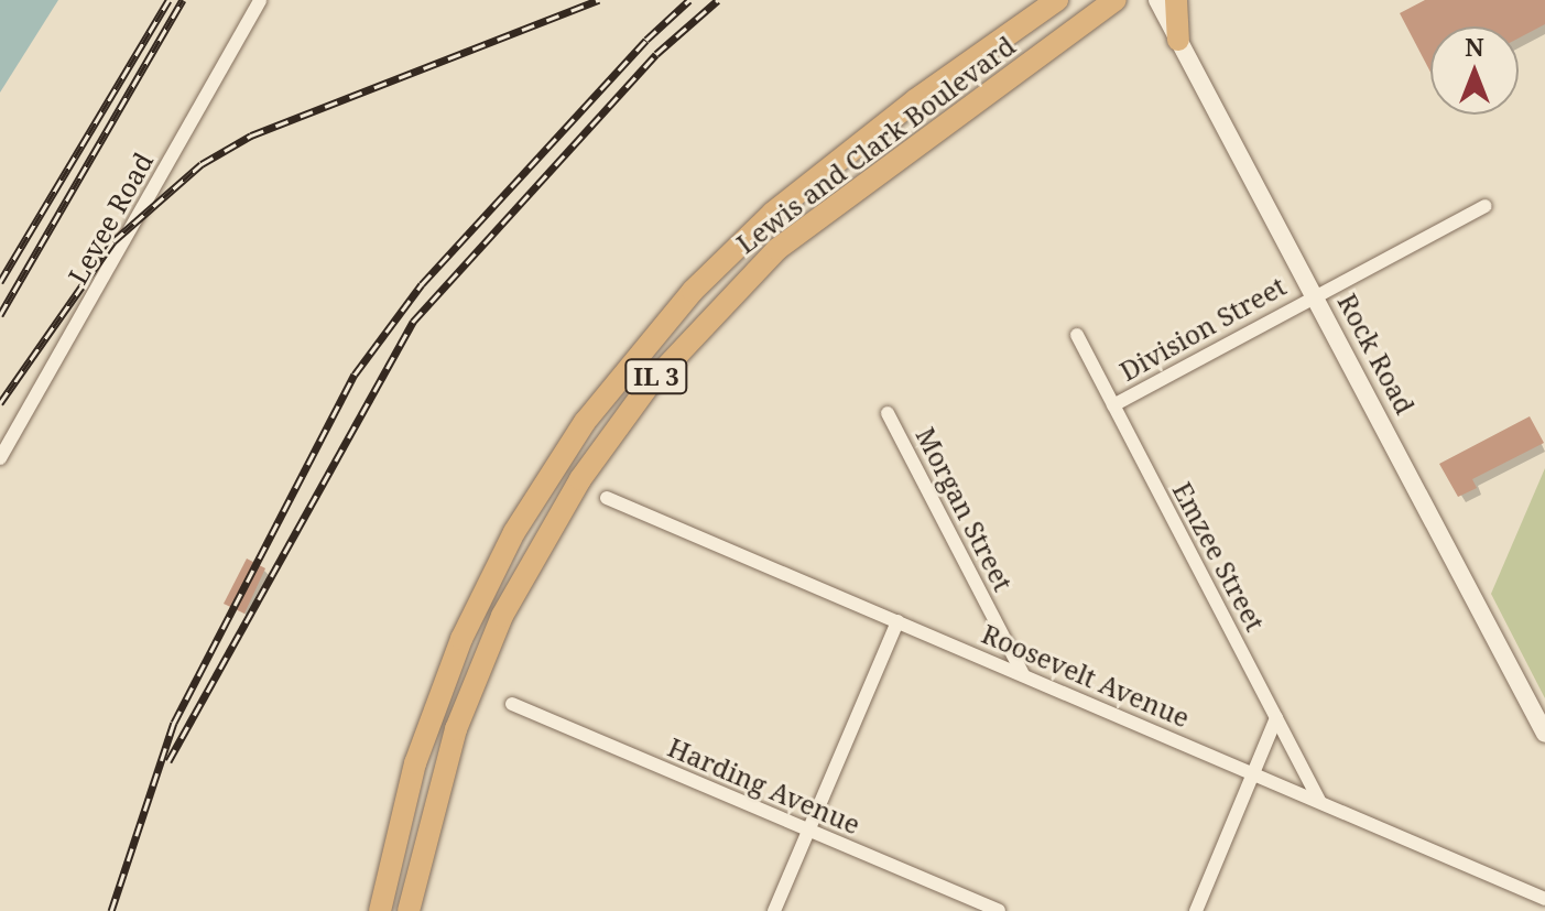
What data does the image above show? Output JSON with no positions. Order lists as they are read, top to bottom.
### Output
{
  "streets": {
    "highway": ["Lewis and Clark Boulevard", "IL 3"],
    "main road": ["Rock Road"],
    "street": [
      "Levee Road",
      "Division Street",
      "Morgan Street",
      "Emzee Street",
      "Roosevelt Avenue",
      "Harding Avenue"
    ]
  },
  "crossings": [
    ["Division Street", "Rock Road"],
    ["Division Street", "Emzee Street"],
    ["Morgan Street", "Roosevelt Avenue"],
    ["Emzee Street", "Roosevelt Avenue"]
  ],
  "north": "top"
}
